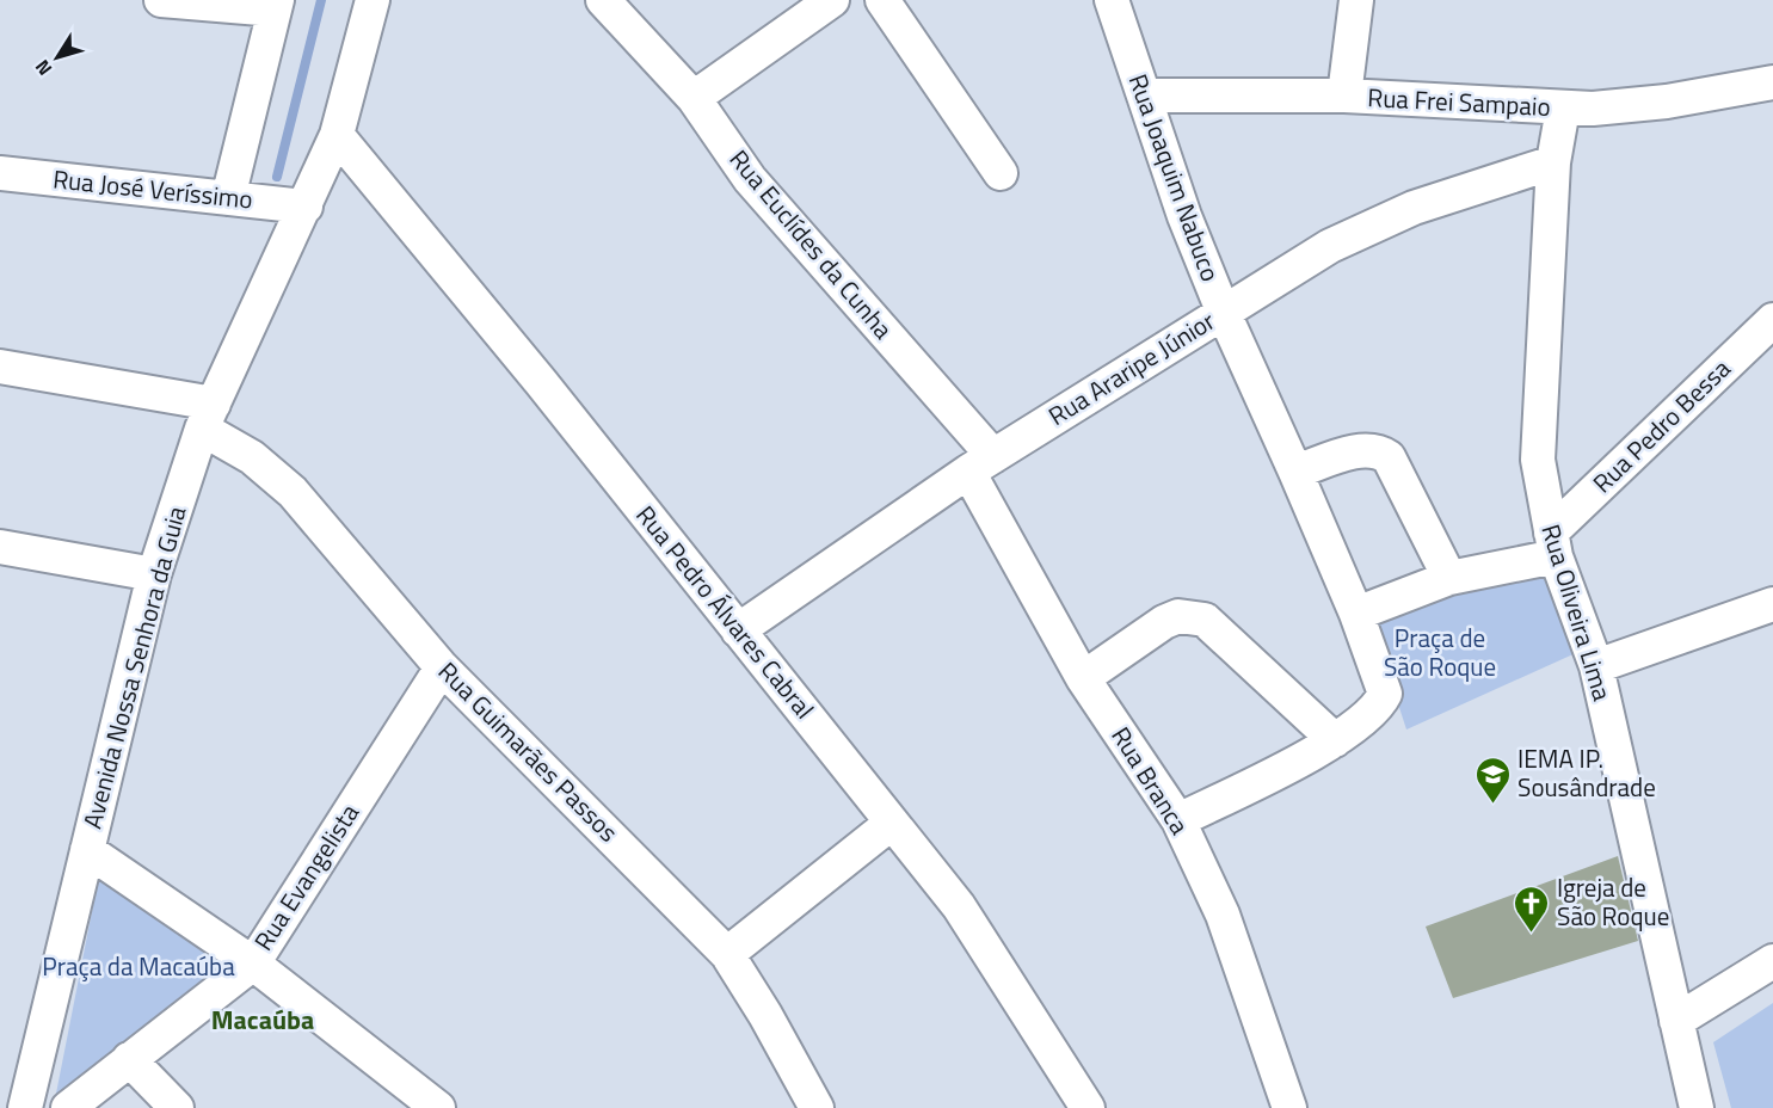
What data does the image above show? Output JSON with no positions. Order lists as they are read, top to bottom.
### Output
{
  "streets": {
    "street": [
      "Rua Frei Sampaio",
      "Rua Joaquim Nabuco",
      "Rua José Veríssimo",
      "Rua Euclídes da Cunha",
      "Rua Araripe Júnior",
      "Rua Pedro Bessa",
      "Rua Pedro Álvares Cabral",
      "Rua Oliveira Lima",
      "Avenida Nossa Senhora da Guia",
      "Rua Guimarães Passos",
      "Rua Branca",
      "Rua Evangelista"
    ]
  },
  "crossings": [
    ["Rua Frei Sampaio", "Rua Joaquim Nabuco"],
    ["Rua Frei Sampaio", "Rua Oliveira Lima"],
    ["Rua Joaquim Nabuco", "Rua Araripe Júnior"],
    ["Rua José Veríssimo", "Avenida Nossa Senhora da Guia"],
    ["Rua Euclídes da Cunha", "Rua Araripe Júnior"],
    ["Rua Euclídes da Cunha", "Rua Branca"],
    ["Rua Araripe Júnior", "Rua Pedro Álvares Cabral"],
    ["Rua Araripe Júnior", "Rua Oliveira Lima"],
    ["Rua Araripe Júnior", "Rua Branca"],
    ["Rua Pedro Bessa", "Rua Oliveira Lima"],
    ["Rua Pedro Álvares Cabral", "Avenida Nossa Senhora da Guia"],
    ["Avenida Nossa Senhora da Guia", "Rua Guimarães Passos"],
    ["Rua Guimarães Passos", "Rua Evangelista"]
  ],
  "districts": ["Macaúba"],
  "parks": ["Praça de São Roque", "Praça da Macaúba"],
  "places": {
    "school or university": ["IEMA IP. Sousândrade"],
    "church": ["Igreja de São Roque"]
  },
  "north": "bottom left"
}
